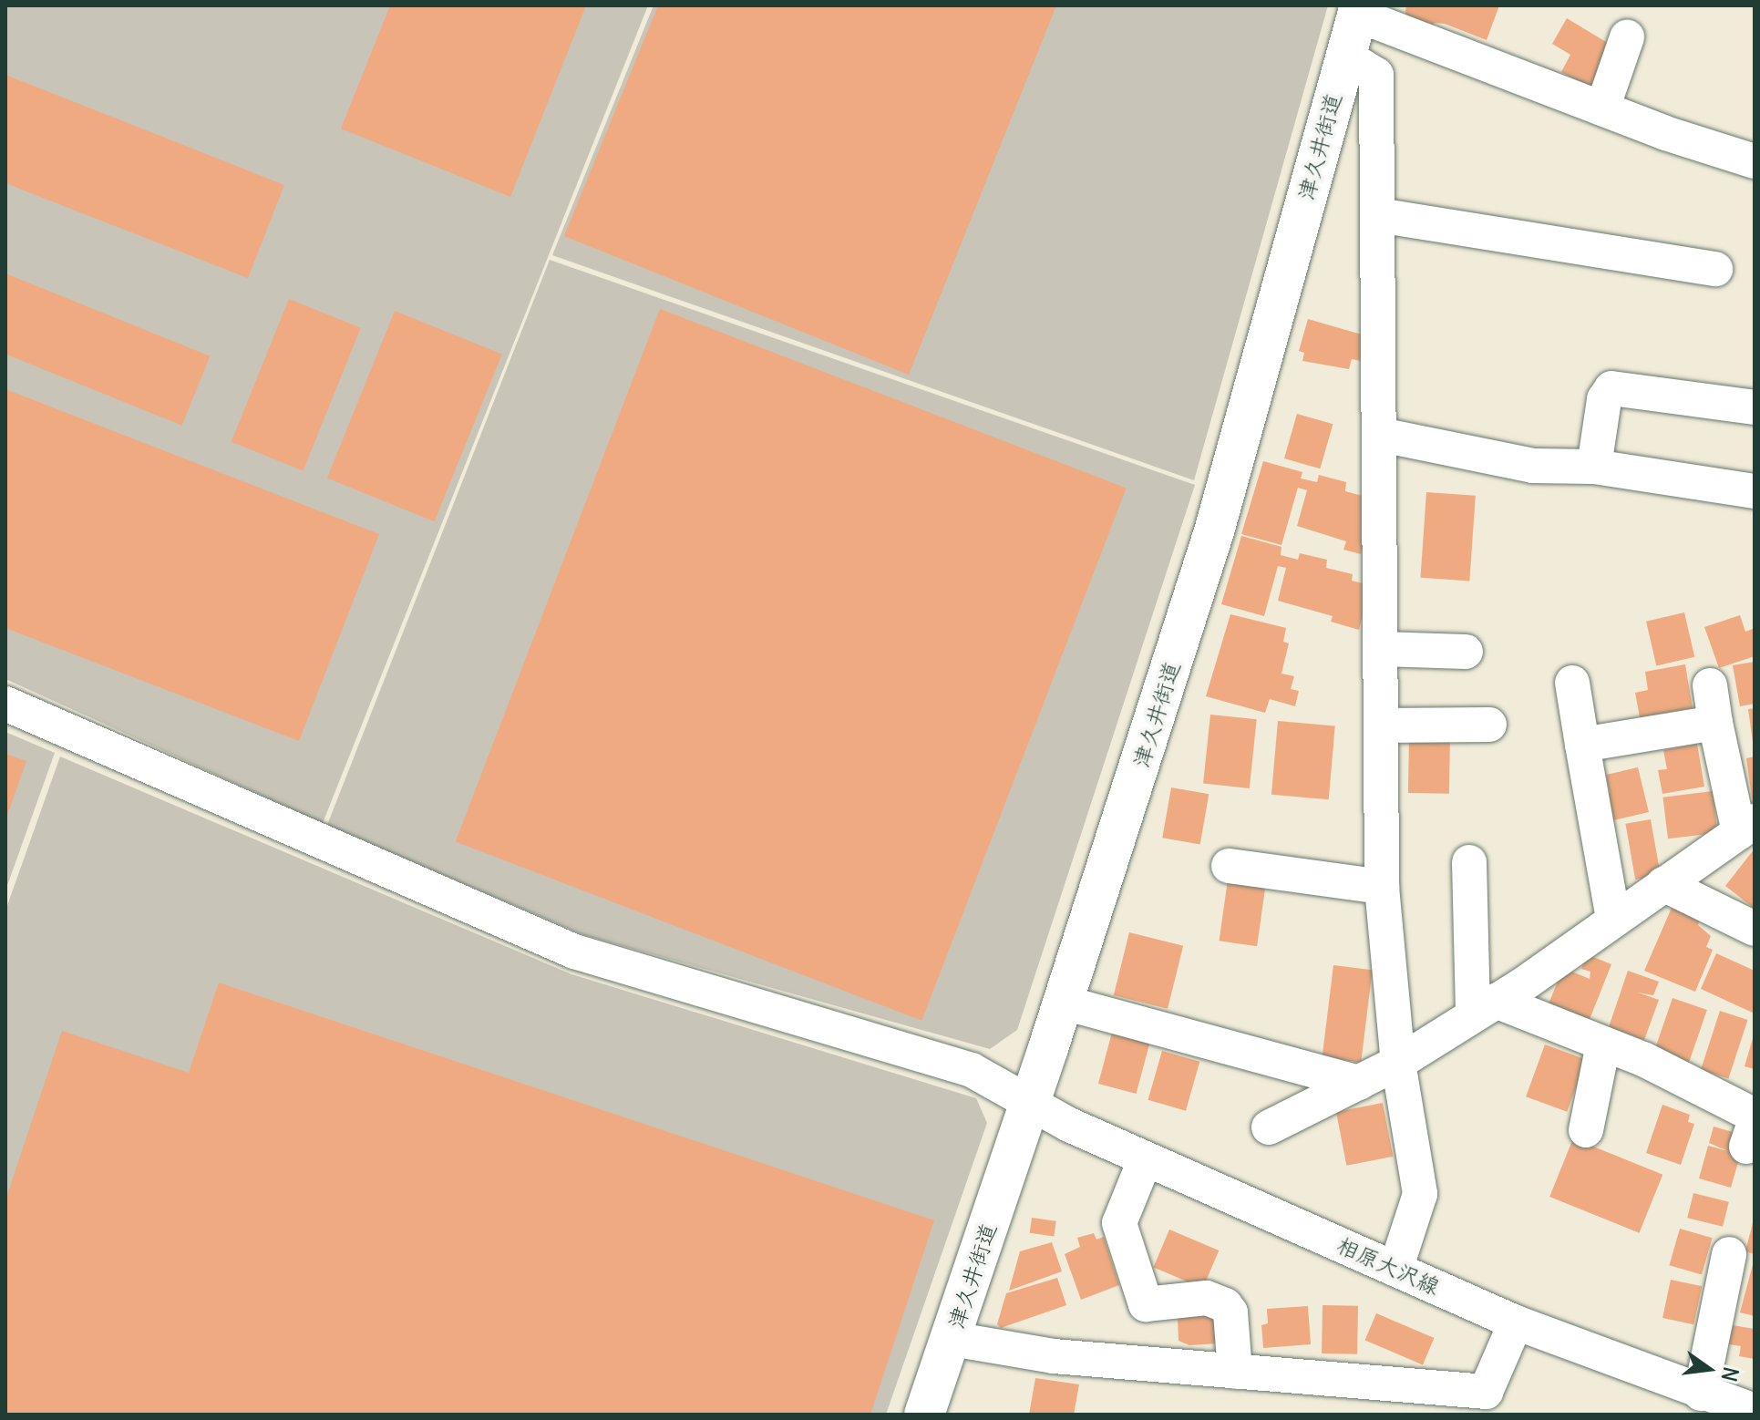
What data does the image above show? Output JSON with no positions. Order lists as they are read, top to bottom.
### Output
{
  "streets": {
    "highway": ["津久井街道"],
    "street": ["相原大沢線"]
  },
  "crossings": [
    ["津久井街道", "相原大沢線"]
  ],
  "north": "right"
}
